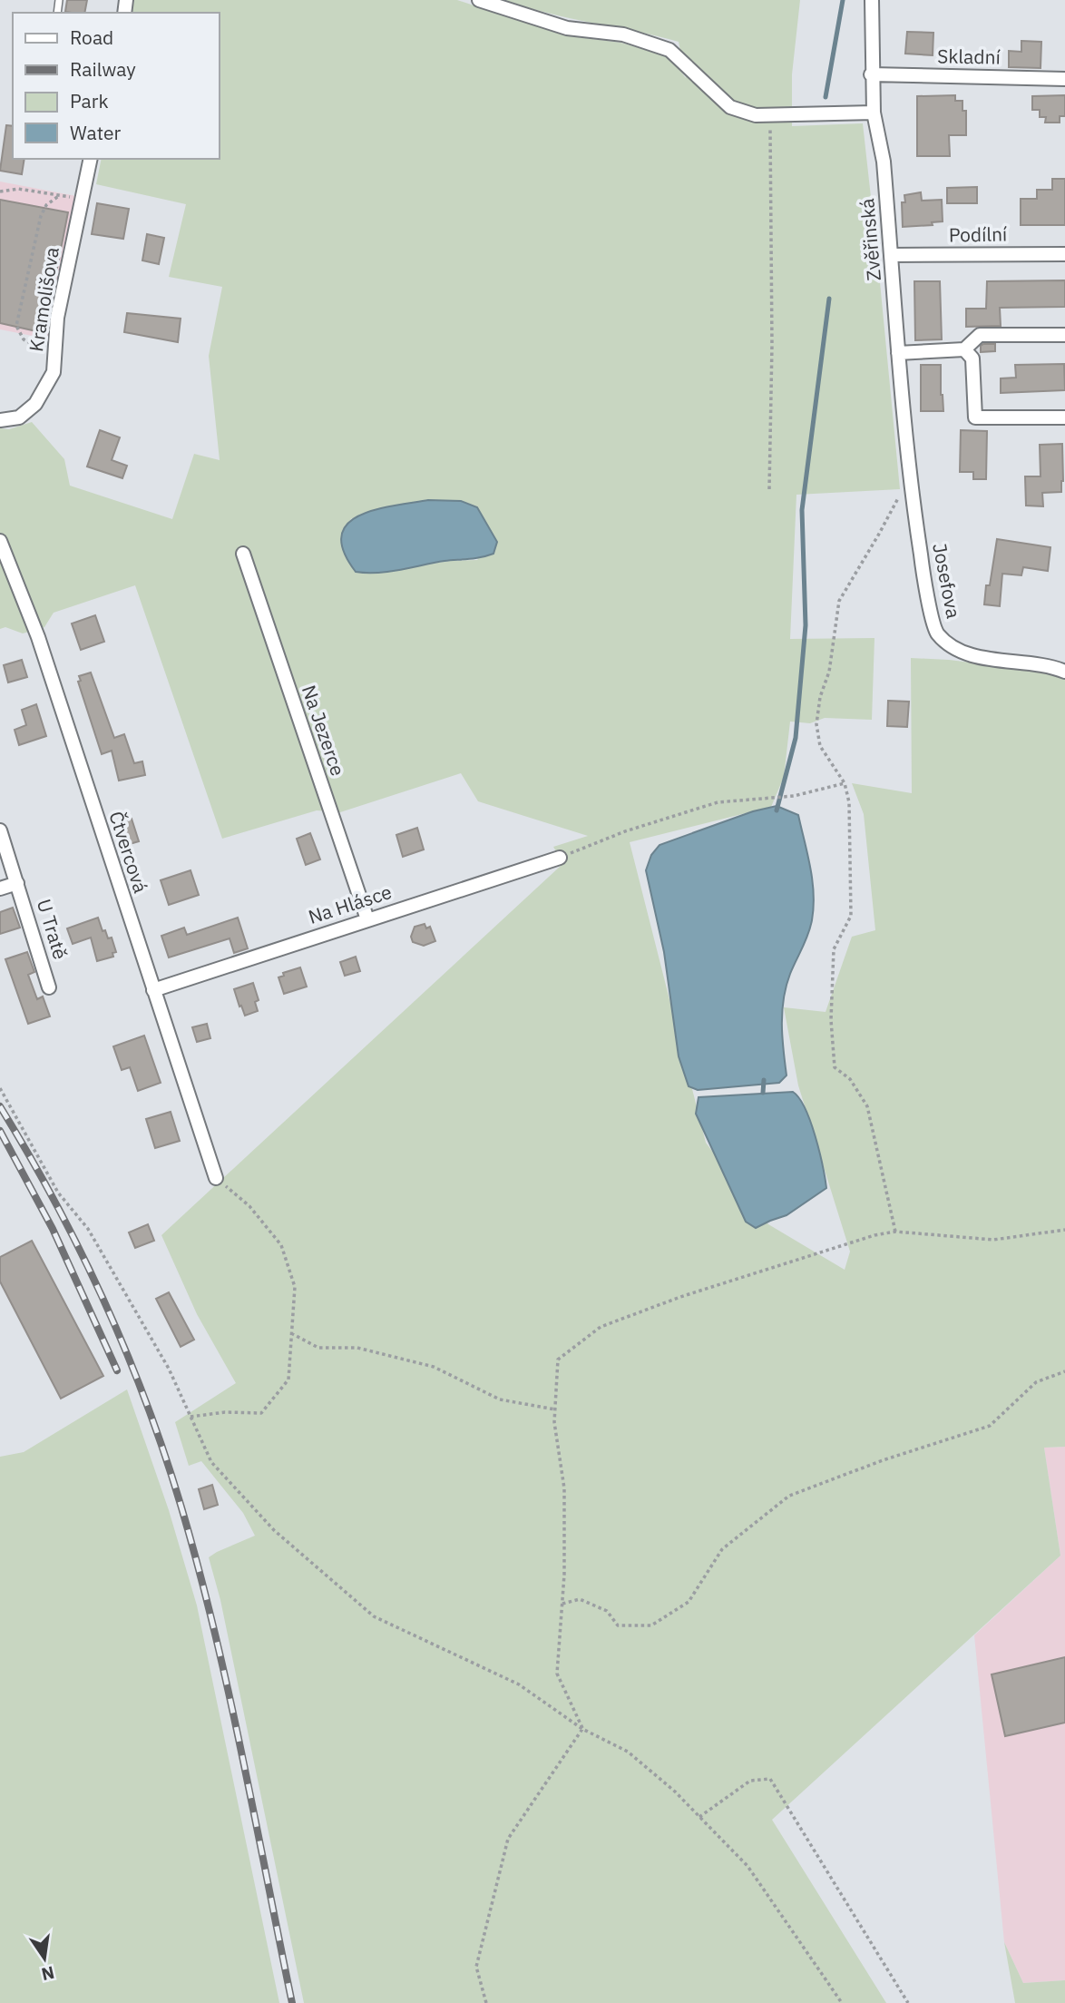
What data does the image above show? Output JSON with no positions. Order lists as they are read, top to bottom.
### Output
{
  "streets": {
    "street": [
      "Skladní",
      "Podílní",
      "Zvěřinská",
      "Kramolišova",
      "Josefova",
      "Na Jezerce",
      "Čtvercová",
      "Na Hlásce",
      "U Tratě"
    ]
  },
  "crossings": [
    ["Skladní", "Zvěřinská"],
    ["Podílní", "Zvěřinská"],
    ["Zvěřinská", "Josefova"],
    ["Na Jezerce", "Na Hlásce"],
    ["Čtvercová", "Na Hlásce"]
  ],
  "legend": [
    "Road",
    "Railway",
    "Park",
    "Water"
  ],
  "north": "bottom"
}
